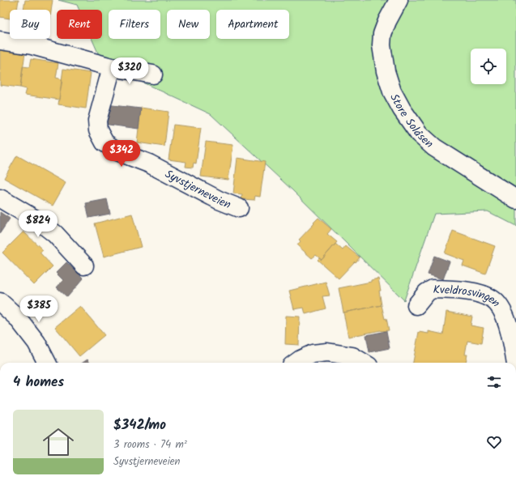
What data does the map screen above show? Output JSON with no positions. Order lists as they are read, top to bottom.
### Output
{
  "streets": {
    "street": ["Store Solåsen", "Syvstjerneveien", "Kveldrosvingen"]
  },
  "page": {
    "chip": [
      "Buy",
      "Rent",
      "Filters",
      "New",
      "Apartment"
    ],
    "price": [
      "$320",
      "$342",
      "$824",
      "$385"
    ],
    "heading": "4 homes",
    "list": [
      {
        "name": "$342/mo",
        "note": "3 rooms · 74 m² · Syvstjerneveien"
      }
    ]
  }
}
